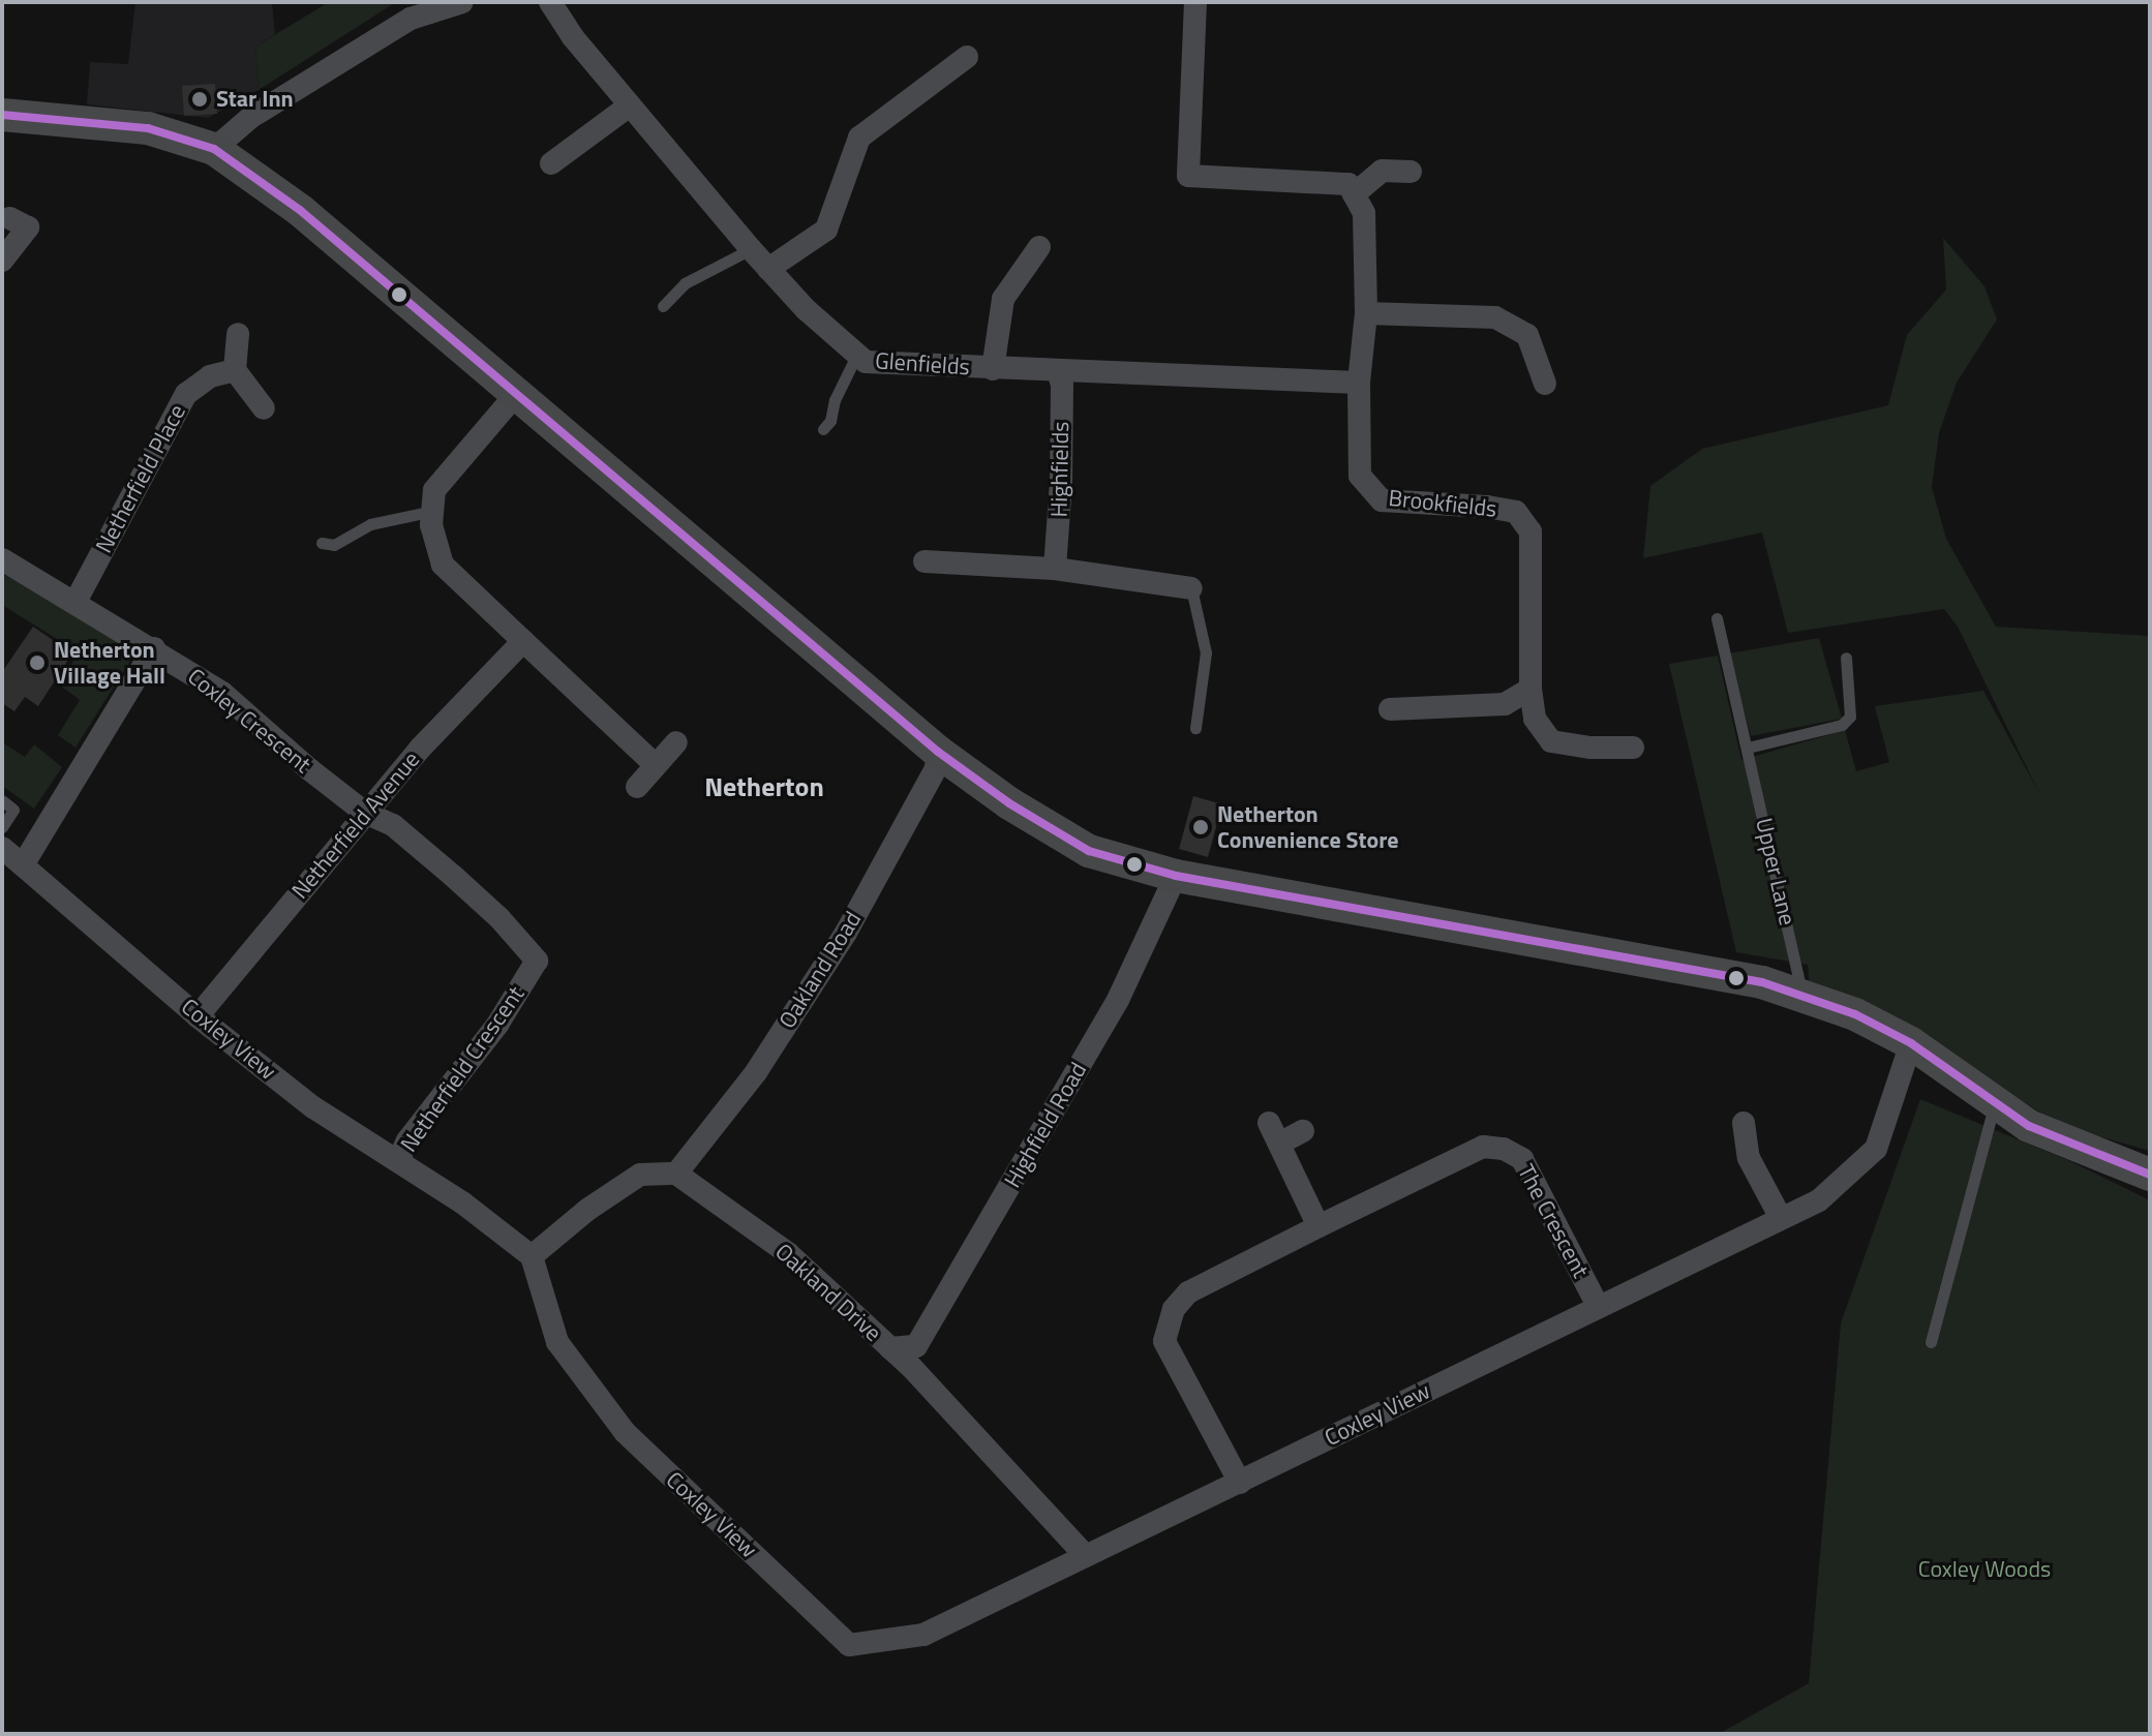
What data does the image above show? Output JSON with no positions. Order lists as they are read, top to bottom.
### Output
{
  "streets": {
    "street": [
      "Glenfields",
      "Highfields",
      "Netherfield Place",
      "Brookfields",
      "Coxley Crescent",
      "Netherfield Avenue",
      "Oakland Road",
      "Coxley View",
      "Netherfield Crescent",
      "Highfield Road",
      "The Crescent",
      "Oakland Drive"
    ],
    "lane": ["Upper Lane"]
  },
  "crossings": [
    ["Glenfields", "Highfields"],
    ["Glenfields", "Brookfields"],
    ["Netherfield Place", "Coxley Crescent"],
    ["Coxley Crescent", "Netherfield Avenue"],
    ["Coxley Crescent", "Netherfield Crescent"],
    ["Netherfield Avenue", "Coxley View"],
    ["Netherfield Avenue", "Netherfield Crescent"],
    ["Oakland Road", "Oakland Drive"],
    ["Coxley View", "Netherfield Crescent"],
    ["Coxley View", "The Crescent"],
    ["Coxley View", "Oakland Drive"],
    ["Highfield Road", "Oakland Drive"]
  ],
  "districts": ["Netherton"],
  "parks": ["Coxley Woods"],
  "places": ["Star Inn", "Netherton Village Hall", "Netherton Convenience Store"]
}
